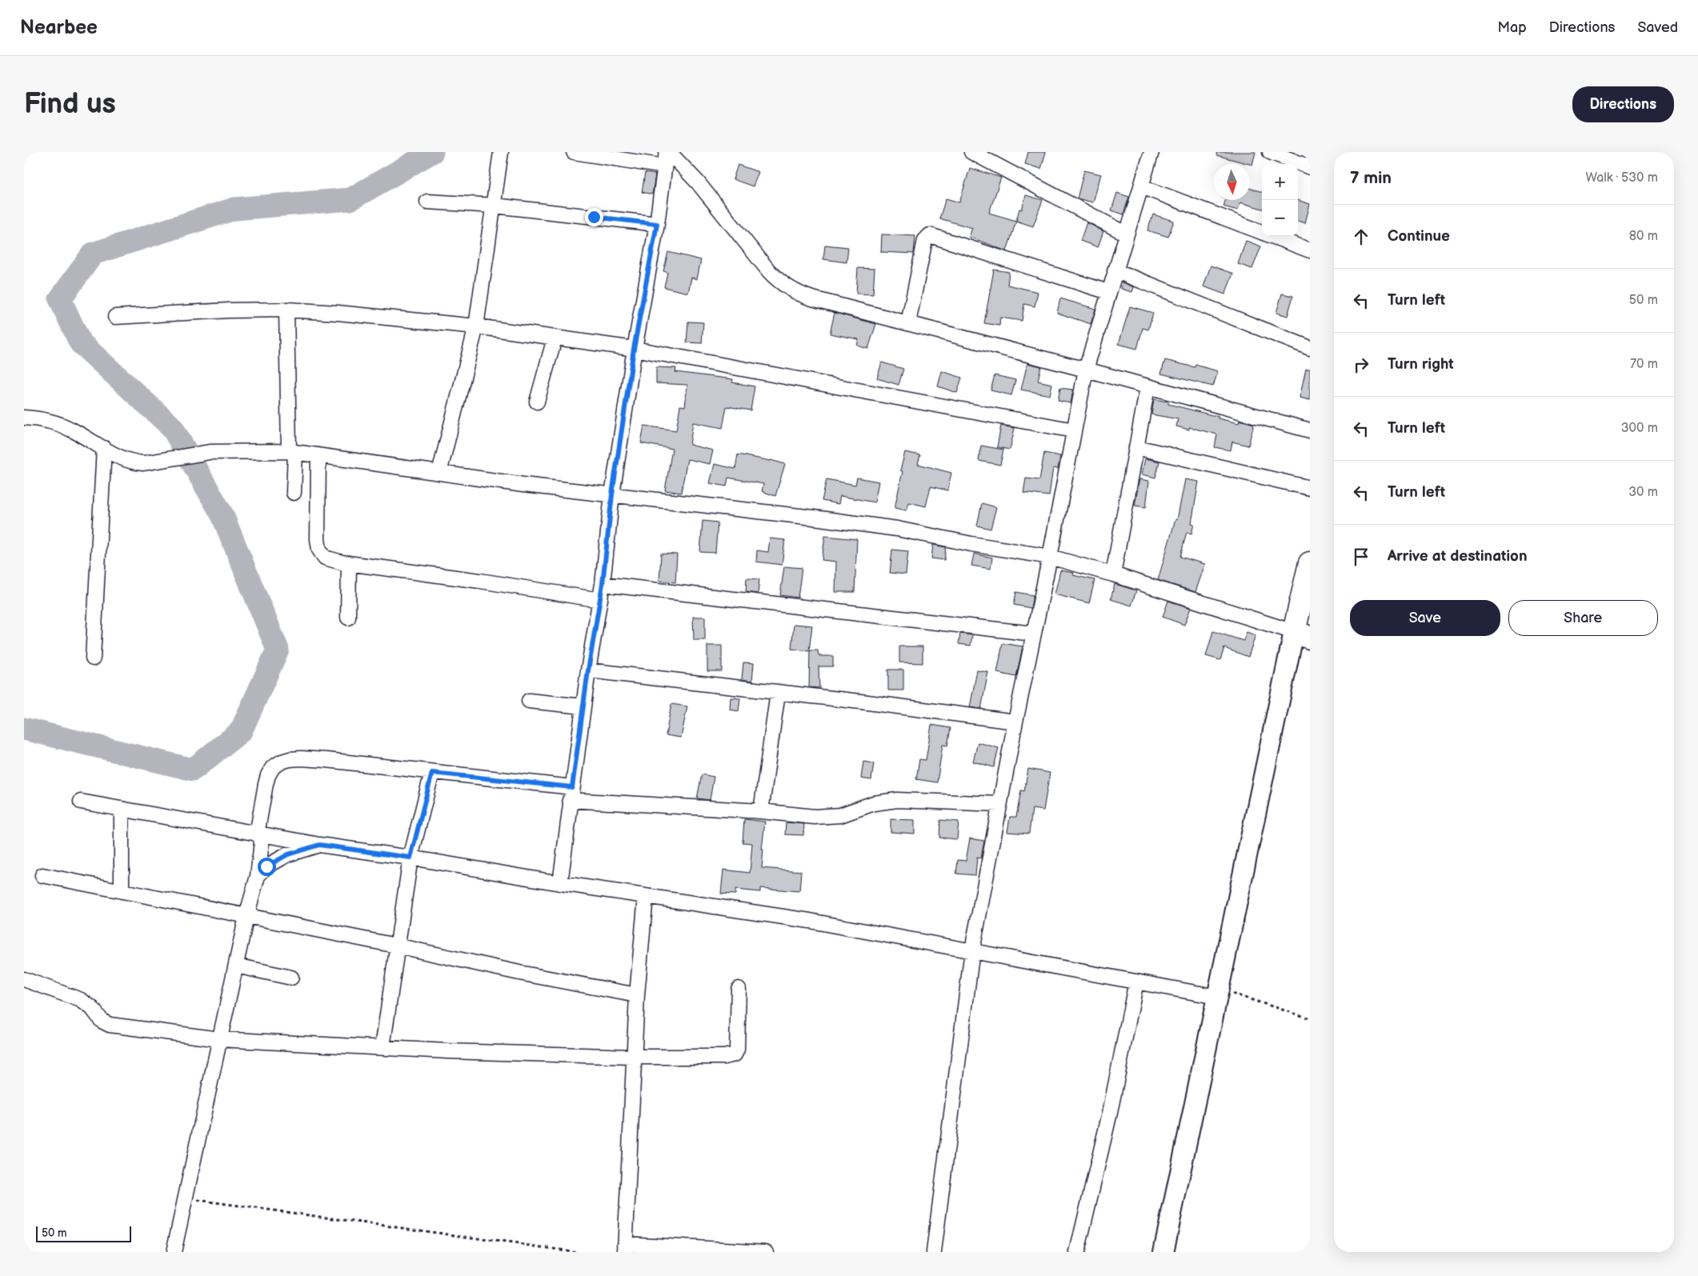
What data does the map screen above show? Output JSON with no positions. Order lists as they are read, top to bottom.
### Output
{
  "scale_bar": "50 m",
  "north": "bottom",
  "page": {
    "header": "Nearbee",
    "nav": ["Map", "Directions", "Saved"],
    "buttons": [
      "Directions",
      ["Save", "Share"]
    ],
    "title": "Find us",
    "heading": ["7 min", "Walk · 530 m"],
    "map_buttons": ["+", "−"],
    "list": [
      ["Continue", "80 m"],
      ["Turn left", "50 m"],
      ["Turn right", "70 m"],
      ["Turn left", "300 m"],
      ["Turn left", "30 m"],
      "Arrive at destination"
    ],
    "scale": "50 m"
  }
}
